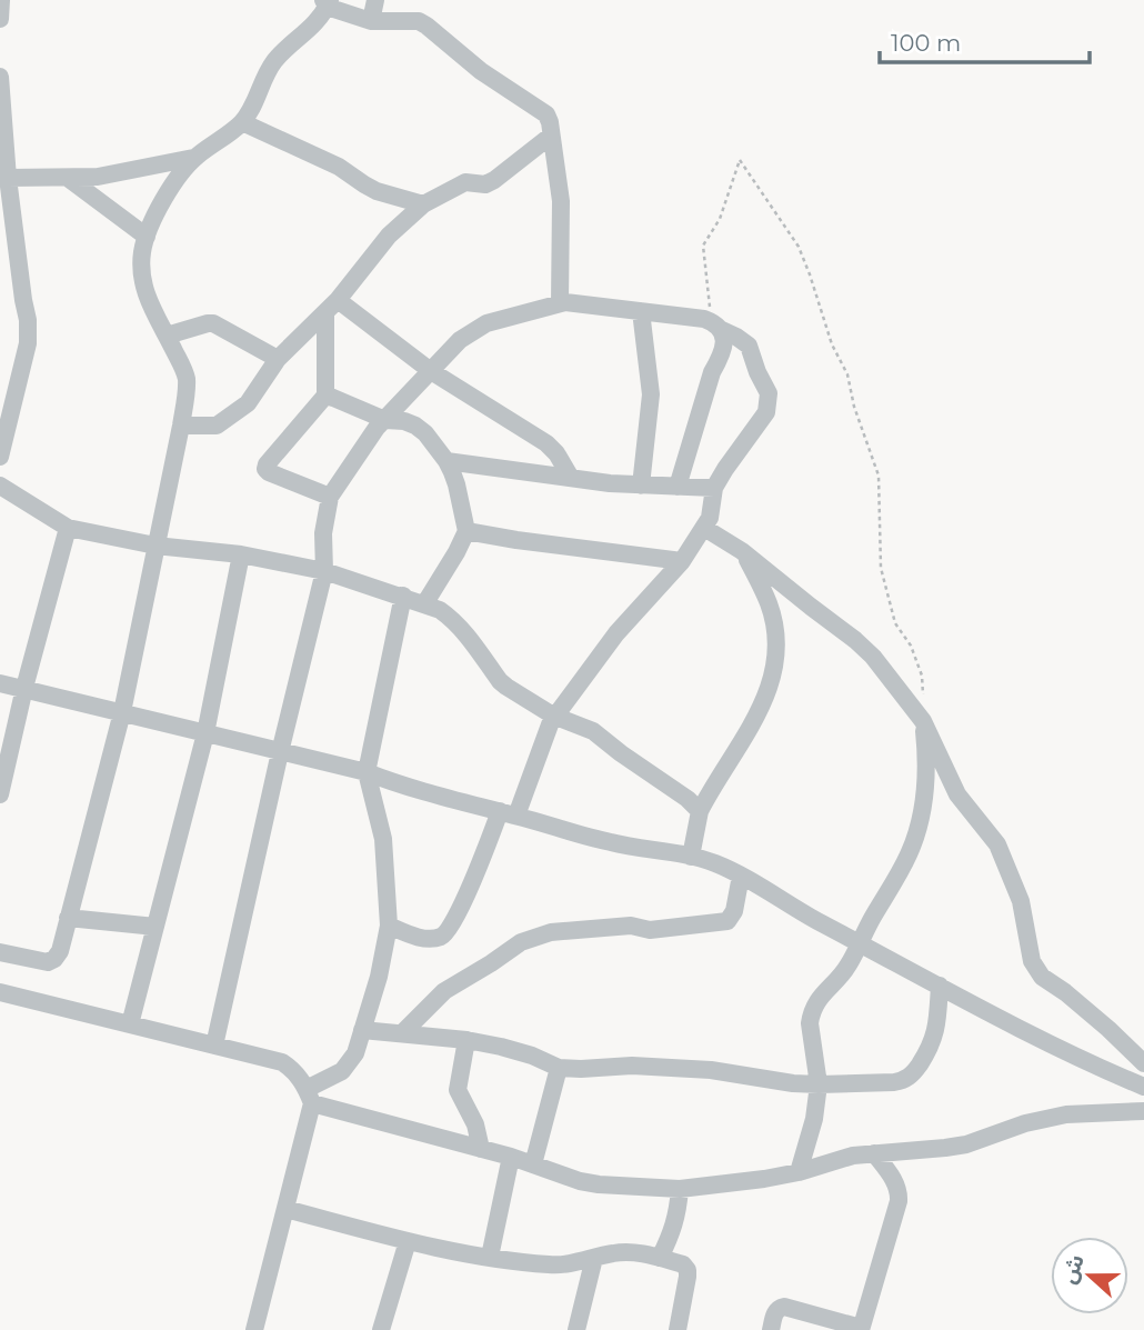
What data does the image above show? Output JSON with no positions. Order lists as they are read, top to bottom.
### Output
{
  "scale_bar": "100 m",
  "north": "left"
}
